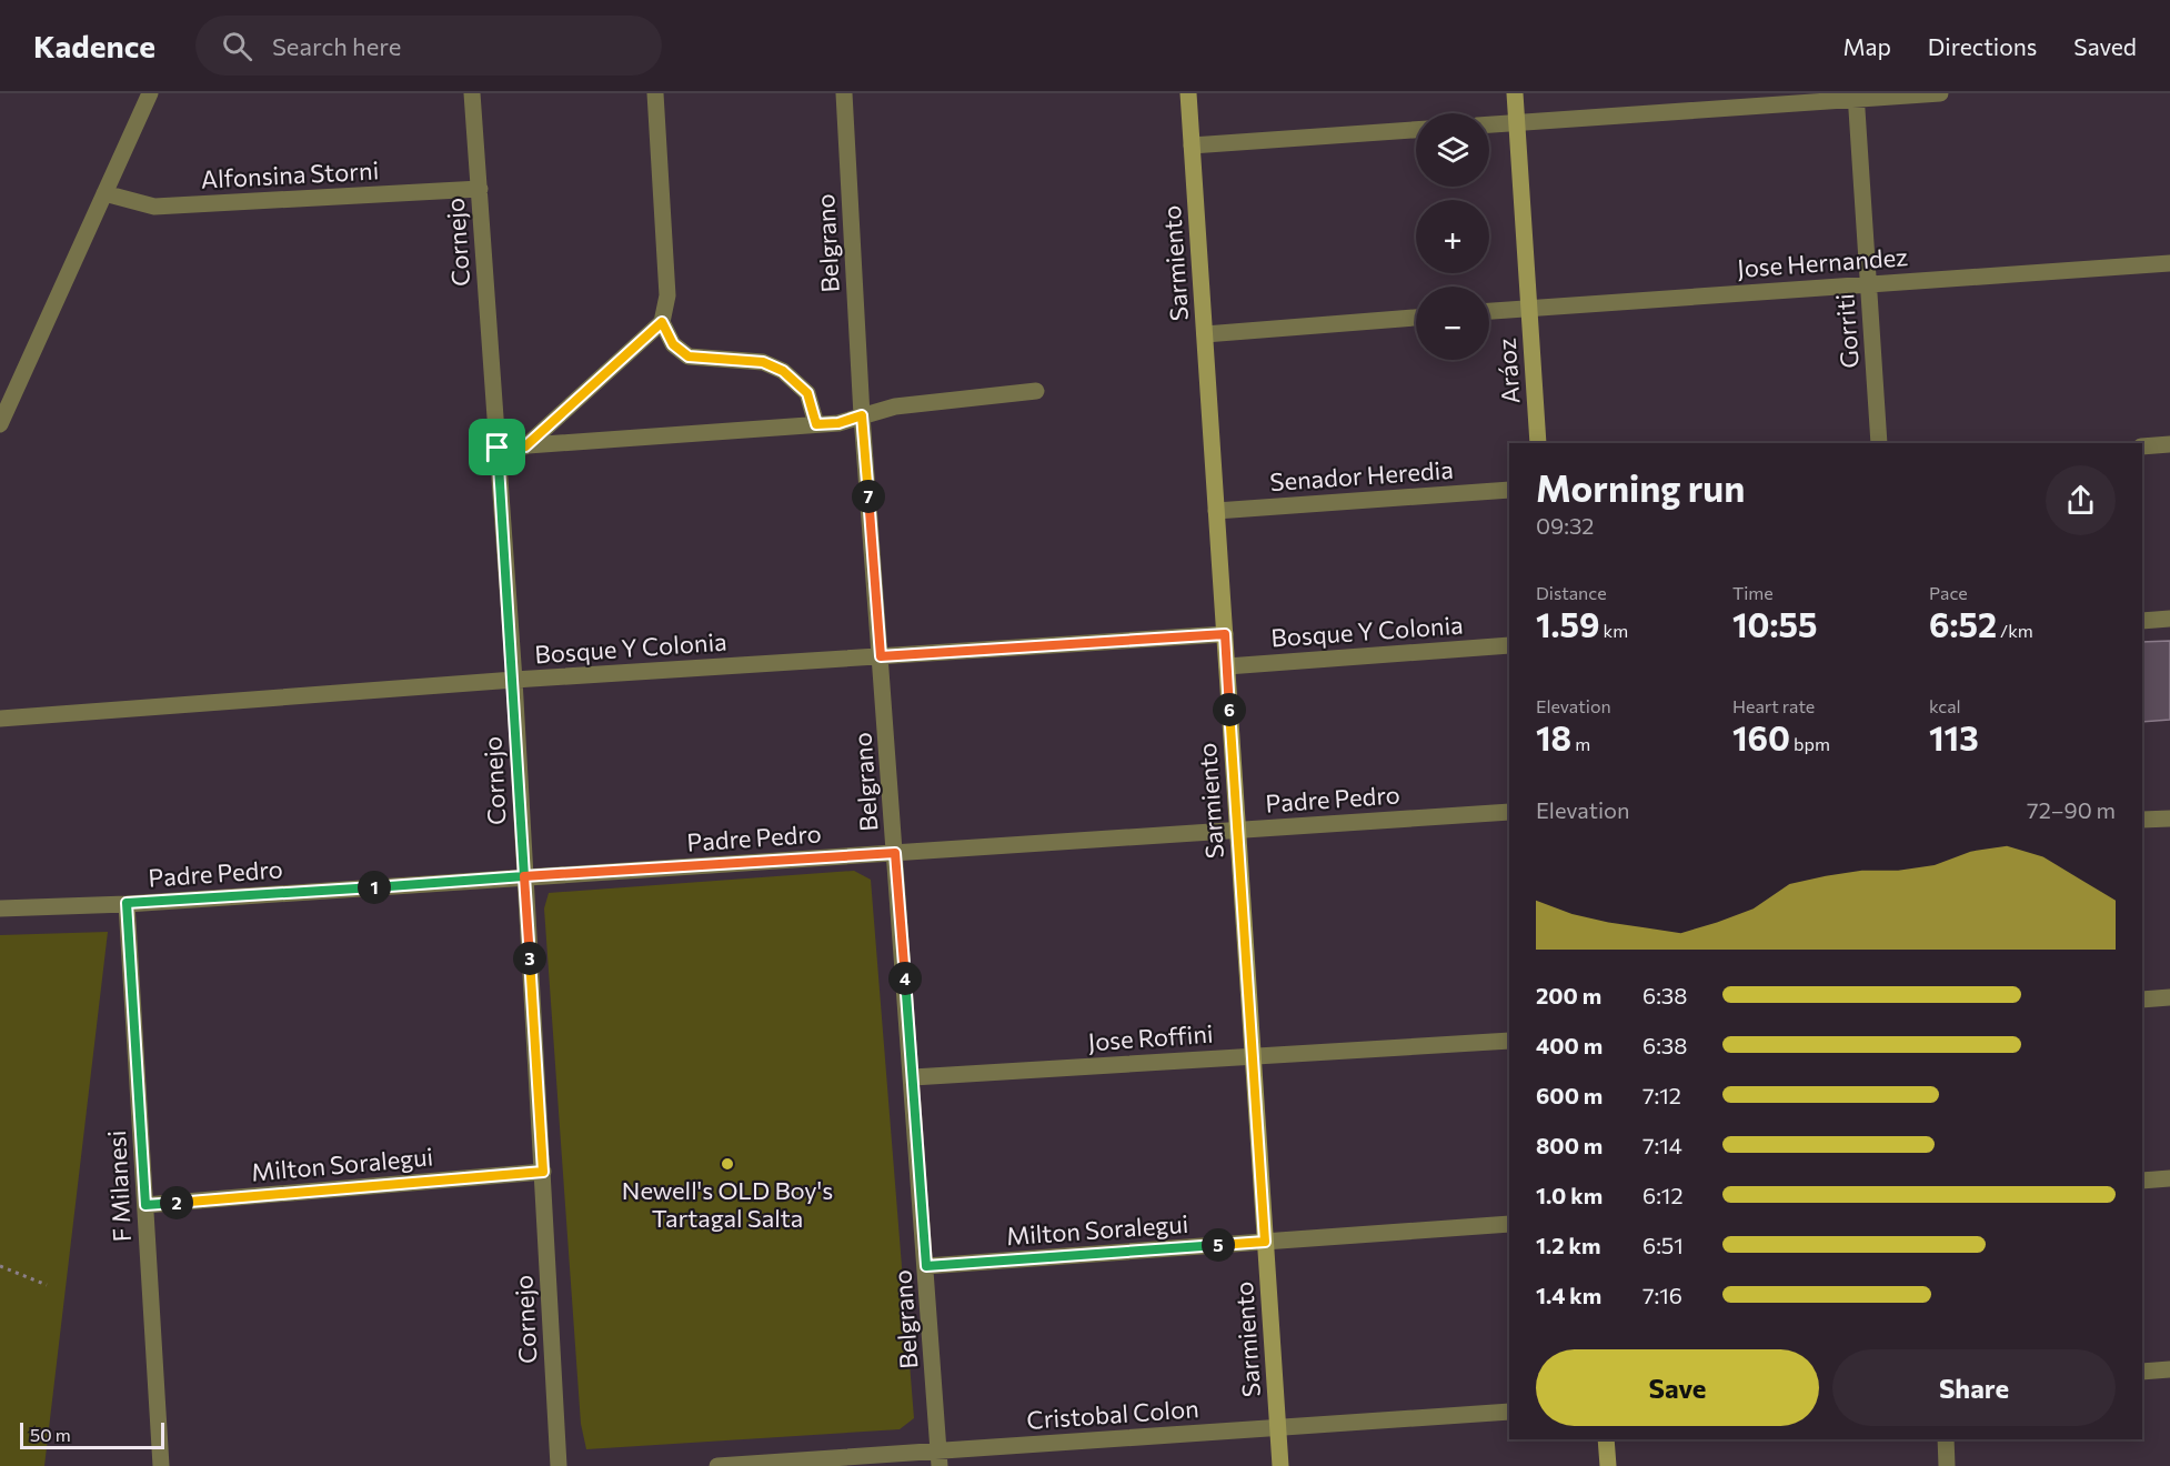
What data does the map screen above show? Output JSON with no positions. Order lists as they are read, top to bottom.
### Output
{
  "streets": {
    "street": [
      "Alfonsina Storni",
      "Cornejo",
      "Belgrano",
      "Jose Hernandez",
      "Sarmiento",
      "Gorriti",
      "Aráoz",
      "Senador Heredia",
      "Bosque Y Colonia",
      "Padre Pedro",
      "Jose Roffini",
      "Milton Soralegui",
      "F Milanesi",
      "Cristobal Colon"
    ]
  },
  "crossings": [
    ["Alfonsina Storni", "Cornejo"],
    ["Cornejo", "Bosque Y Colonia"],
    ["Cornejo", "Padre Pedro"],
    ["Cornejo", "Milton Soralegui"],
    ["Belgrano", "Bosque Y Colonia"],
    ["Belgrano", "Padre Pedro"],
    ["Belgrano", "Jose Roffini"],
    ["Belgrano", "Milton Soralegui"],
    ["Belgrano", "Cristobal Colon"],
    ["Jose Hernandez", "Gorriti"],
    ["Jose Hernandez", "Aráoz"],
    ["Sarmiento", "Senador Heredia"],
    ["Sarmiento", "Bosque Y Colonia"],
    ["Sarmiento", "Padre Pedro"],
    ["Sarmiento", "Jose Roffini"],
    ["Sarmiento", "Milton Soralegui"],
    ["Sarmiento", "Cristobal Colon"],
    ["Padre Pedro", "F Milanesi"],
    ["Milton Soralegui", "F Milanesi"]
  ],
  "places": ["Newell's OLD Boy's Tartagal Salta"],
  "scale_bar": "50 m",
  "page": {
    "header": "Kadence",
    "search": "Search here",
    "nav": ["Map", "Directions", "Saved"],
    "map_buttons": ["+", "−"],
    "heading": ["Morning run", "09:32"],
    "pins": [
      "7",
      "6",
      "1",
      "3",
      "4",
      "2",
      "5"
    ],
    "stats": [
      ["Distance", "1.59 km"],
      ["Time", "10:55"],
      ["Pace", "6:52 /km"],
      ["Elevation", "18 m"],
      ["Heart rate", "160 bpm"],
      ["kcal", "113"]
    ],
    "chart": ["Elevation", "72–90 m"],
    "list": [
      {
        "name": "200 m",
        "note": "6:38"
      },
      {
        "name": "400 m",
        "note": "6:38"
      },
      {
        "name": "600 m",
        "note": "7:12"
      },
      {
        "name": "800 m",
        "note": "7:14"
      },
      {
        "name": "1.0 km",
        "note": "6:12"
      },
      {
        "name": "1.2 km",
        "note": "6:51"
      },
      {
        "name": "1.4 km",
        "note": "7:16"
      }
    ],
    "buttons": ["Save", "Share"],
    "scale": "50 m"
  }
}
